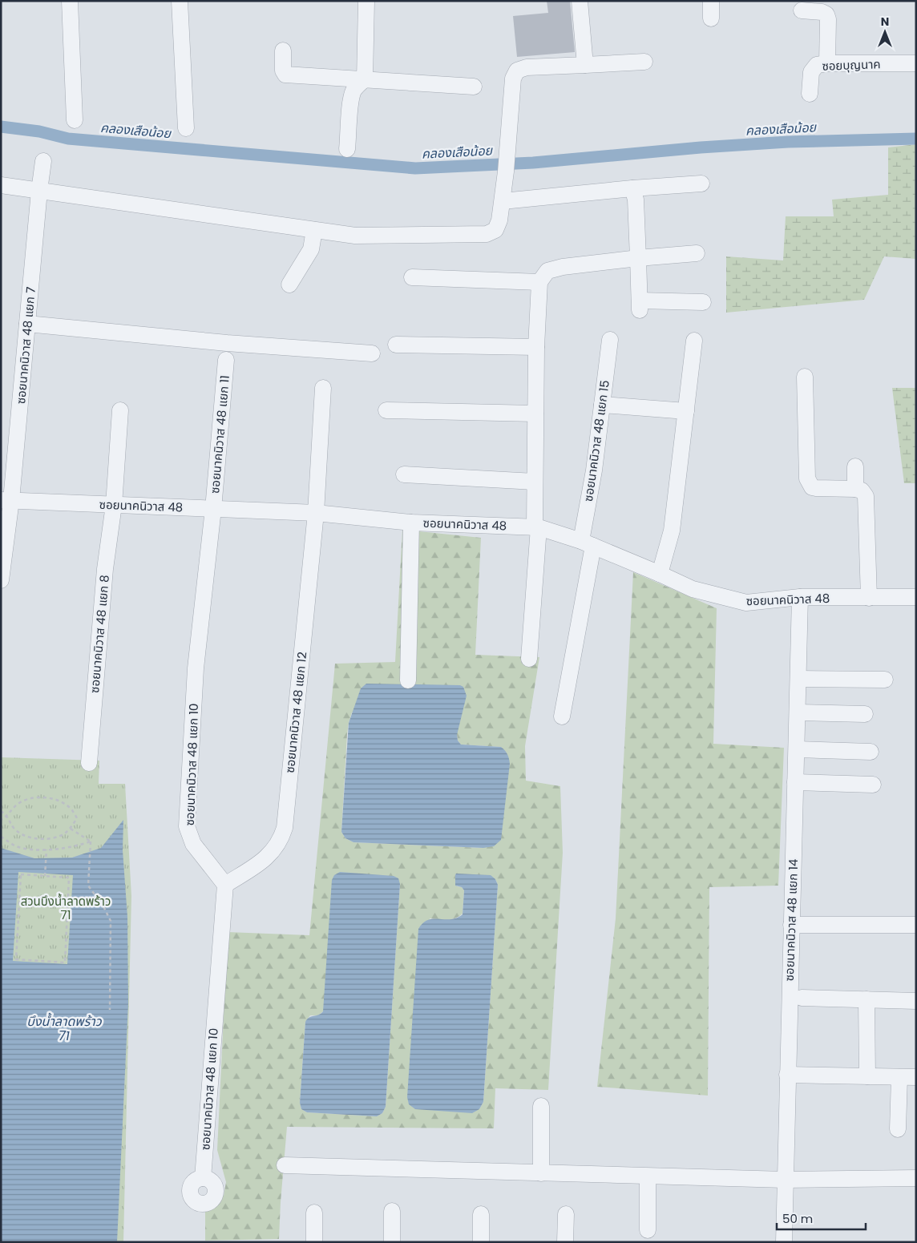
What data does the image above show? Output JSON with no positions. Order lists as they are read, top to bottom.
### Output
{
  "streets": {
    "street": [
      "ซอยบุญนาค",
      "ซอยนาคนิวาส 48 แยก 7",
      "ซอยนาคนิวาส 48 แยก 11",
      "ซอยนาคนิวาส 48 แยก 15",
      "ซอยนาคนิวาส 48",
      "ซอยนาคนิวาส 48 แยก 8",
      "ซอยนาคนิวาส 48 แยก 12",
      "ซอยนาคนิวาส 48 แยก 10",
      "ซอยนาคนิวาส 48 แยก 14"
    ]
  },
  "crossings": [
    ["ซอยนาคนิวาส 48 แยก 7", "ซอยนาคนิวาส 48"],
    ["ซอยนาคนิวาส 48 แยก 11", "ซอยนาคนิวาส 48"],
    ["ซอยนาคนิวาส 48 แยก 11", "ซอยนาคนิวาส 48 แยก 10"],
    ["ซอยนาคนิวาส 48 แยก 15", "ซอยนาคนิวาส 48"],
    ["ซอยนาคนิวาส 48", "ซอยนาคนิวาส 48 แยก 8"],
    ["ซอยนาคนิวาส 48", "ซอยนาคนิวาส 48 แยก 12"],
    ["ซอยนาคนิวาส 48", "ซอยนาคนิวาส 48 แยก 10"],
    ["ซอยนาคนิวาส 48", "ซอยนาคนิวาส 48 แยก 14"],
    ["ซอยนาคนิวาส 48 แยก 12", "ซอยนาคนิวาส 48 แยก 10"]
  ],
  "water": ["คลองเสือน้อย", "บึงน้ำลาดพร้าว 71"],
  "parks": ["สวนบึงน้ำลาดพร้าว 71"],
  "scale_bar": "50 m",
  "north": "top"
}
